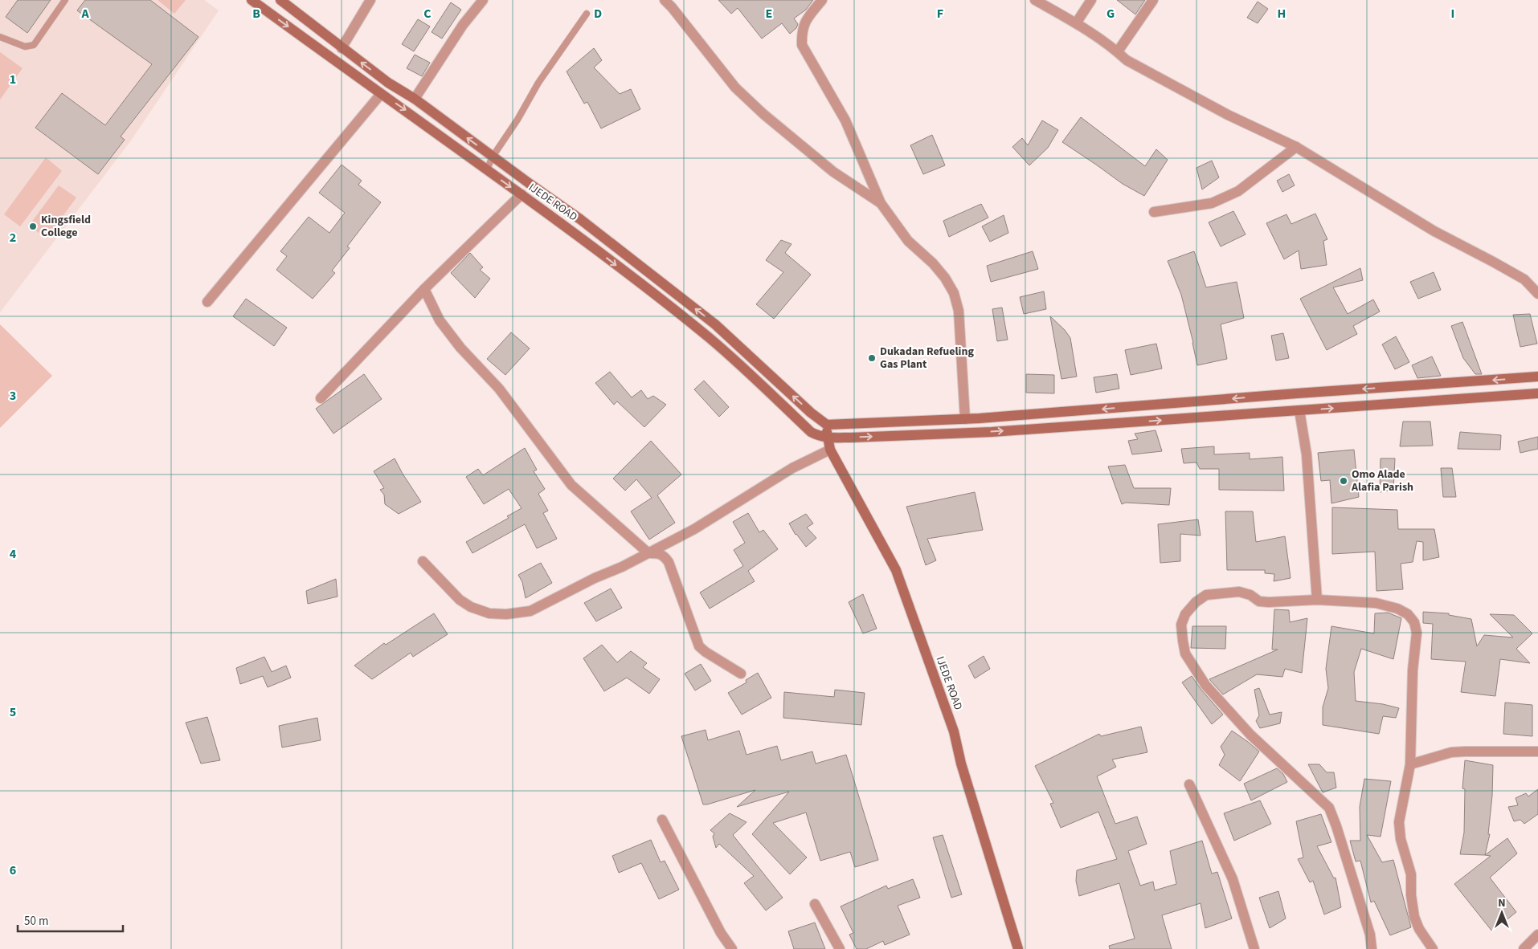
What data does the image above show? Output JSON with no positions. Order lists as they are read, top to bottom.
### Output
{
  "streets": {
    "main road": ["IJEDE ROAD"]
  },
  "places": ["Kingsfield College", "Dukadan Refueling Gas Plant", "Omo Alade Alafia Parish"],
  "scale_bar": "50 m",
  "north": "top",
  "grid": {
    "columns": [
      "A",
      "B",
      "C",
      "D",
      "E",
      "F",
      "G",
      "H",
      "I"
    ],
    "rows": [
      "1",
      "2",
      "3",
      "4",
      "5",
      "6"
    ]
  }
}
